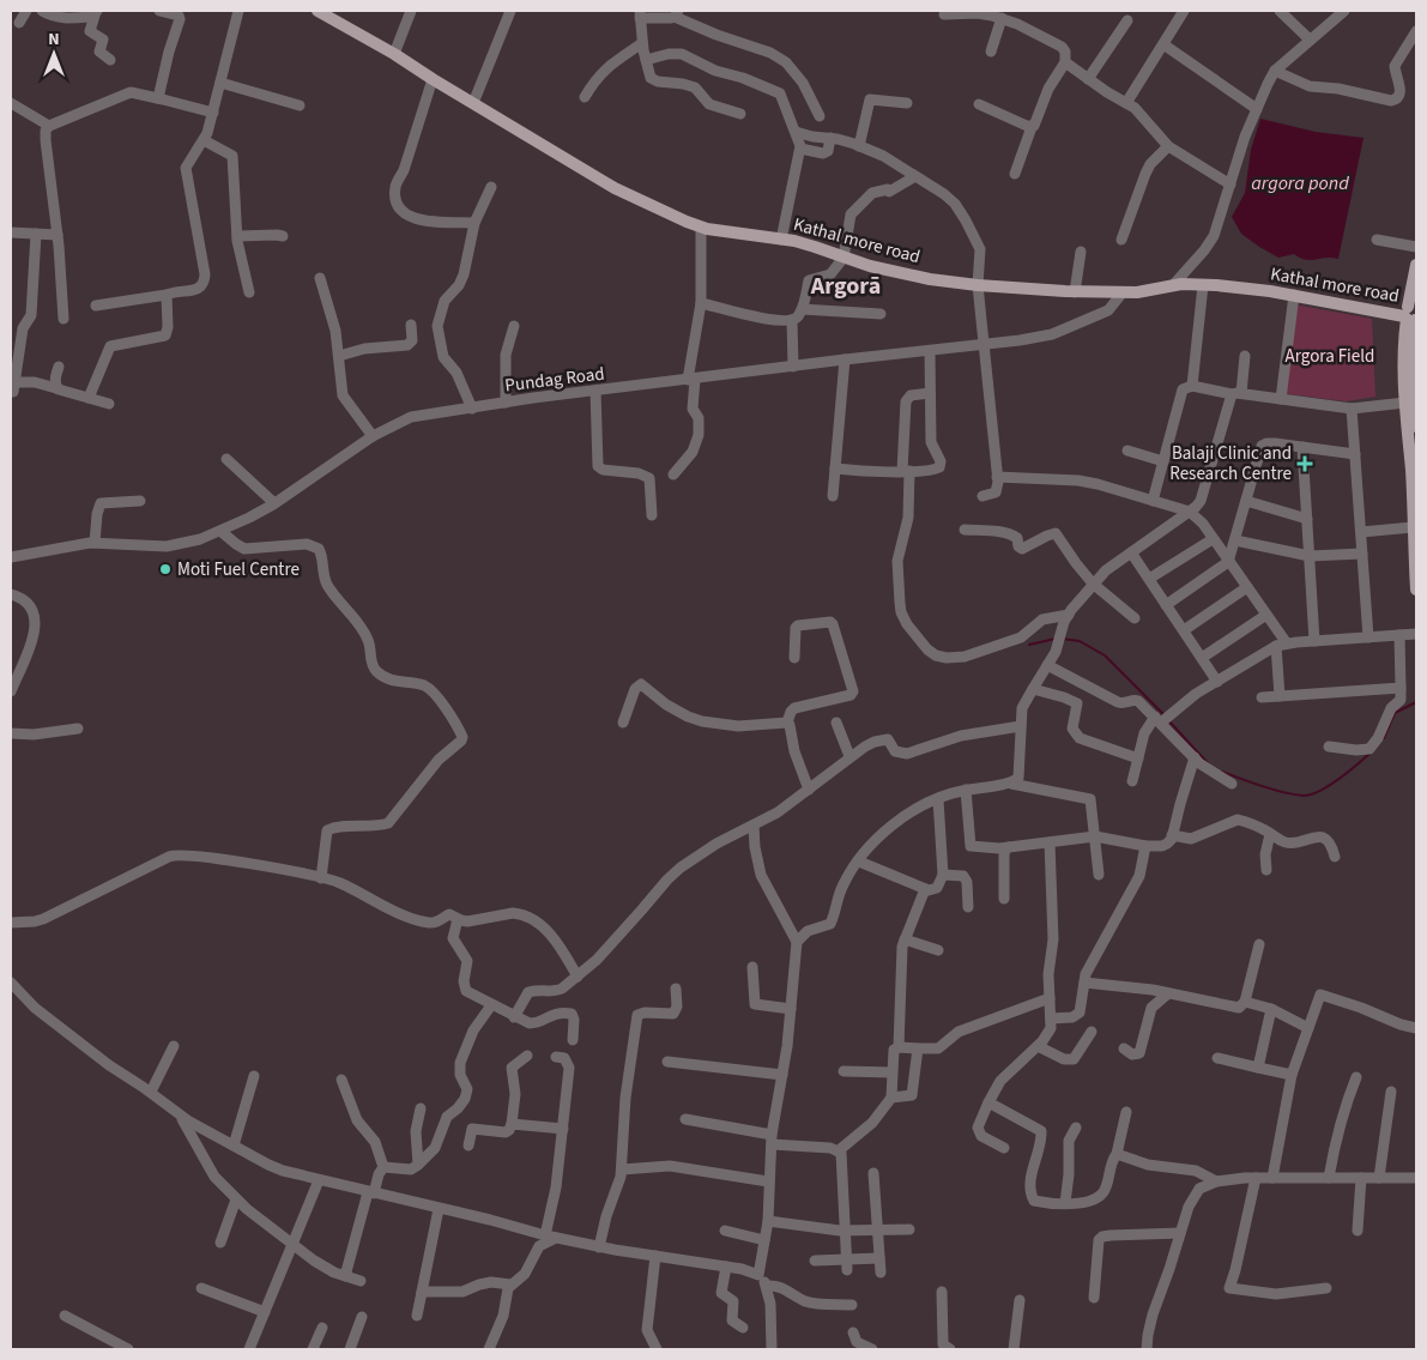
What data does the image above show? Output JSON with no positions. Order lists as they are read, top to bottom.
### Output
{
  "streets": {
    "main road": ["Kathal more road"],
    "street": ["Pundag Road"]
  },
  "crossings": [
    ["Kathal more road", "Pundag Road"]
  ],
  "districts": ["Argorā"],
  "water": ["argora pond"],
  "parks": ["Argora Field"],
  "places": {
    "health": ["Balaji Clinic and Research Centre"],
    "other": ["Moti Fuel Centre"]
  },
  "north": "top"
}
